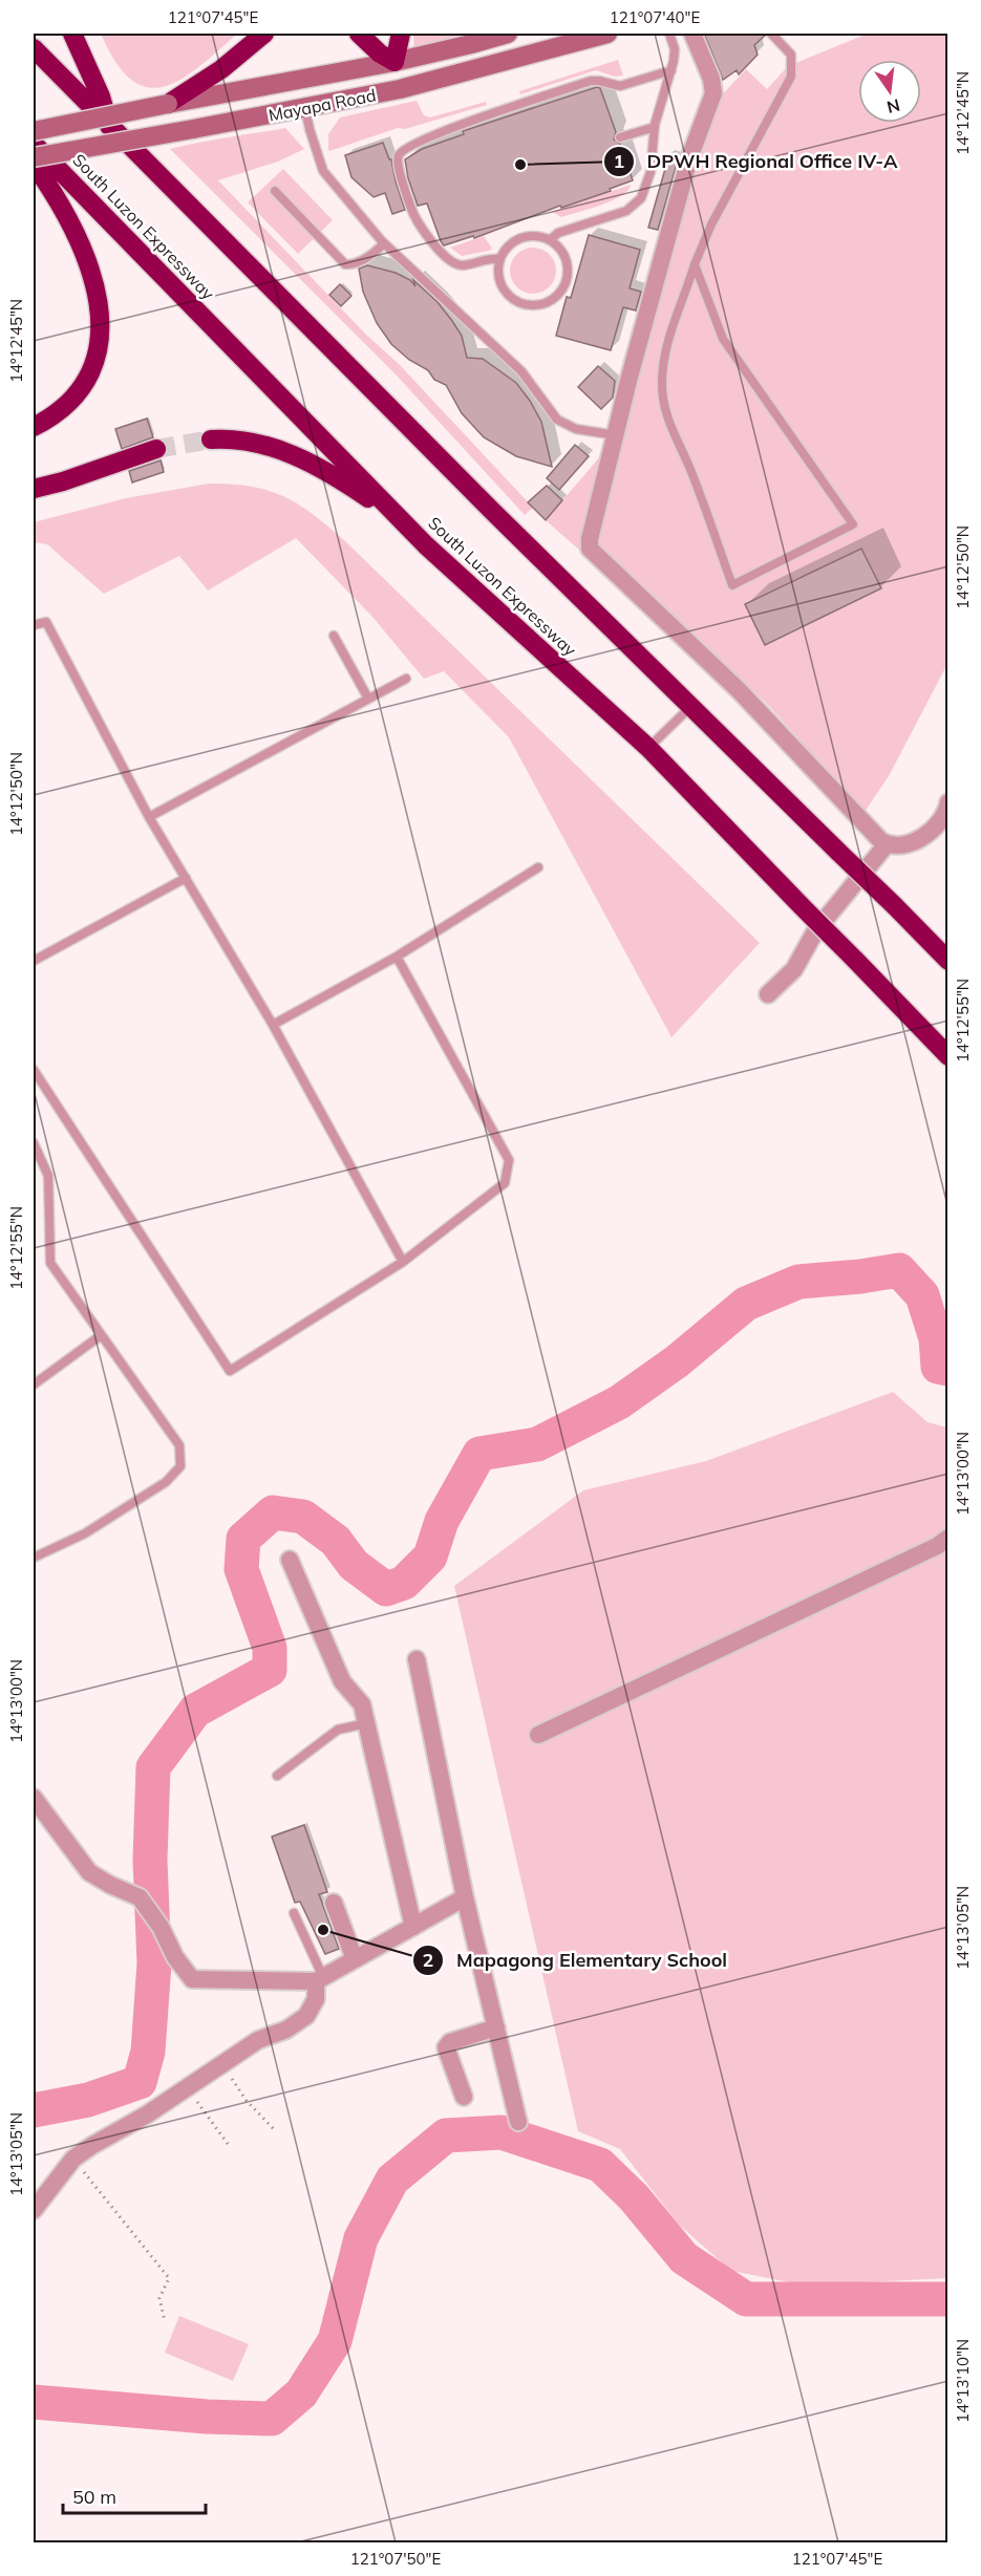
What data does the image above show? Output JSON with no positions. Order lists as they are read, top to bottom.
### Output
{
  "streets": {
    "highway": ["South Luzon Expressway"],
    "main road": ["Mayapa Road"]
  },
  "places": ["DPWH Regional Office IV-A", "Mapagong Elementary School"],
  "scale_bar": "50 m",
  "north": "bottom",
  "coordinates": [
    "121°07'45\"E",
    "121°07'40\"E",
    "14°12'45\"N",
    "14°12'50\"N",
    "14°12'55\"N",
    "14°13'00\"N",
    "14°13'05\"N",
    "14°13'10\"N",
    "121°07'50\"E"
  ]
}
